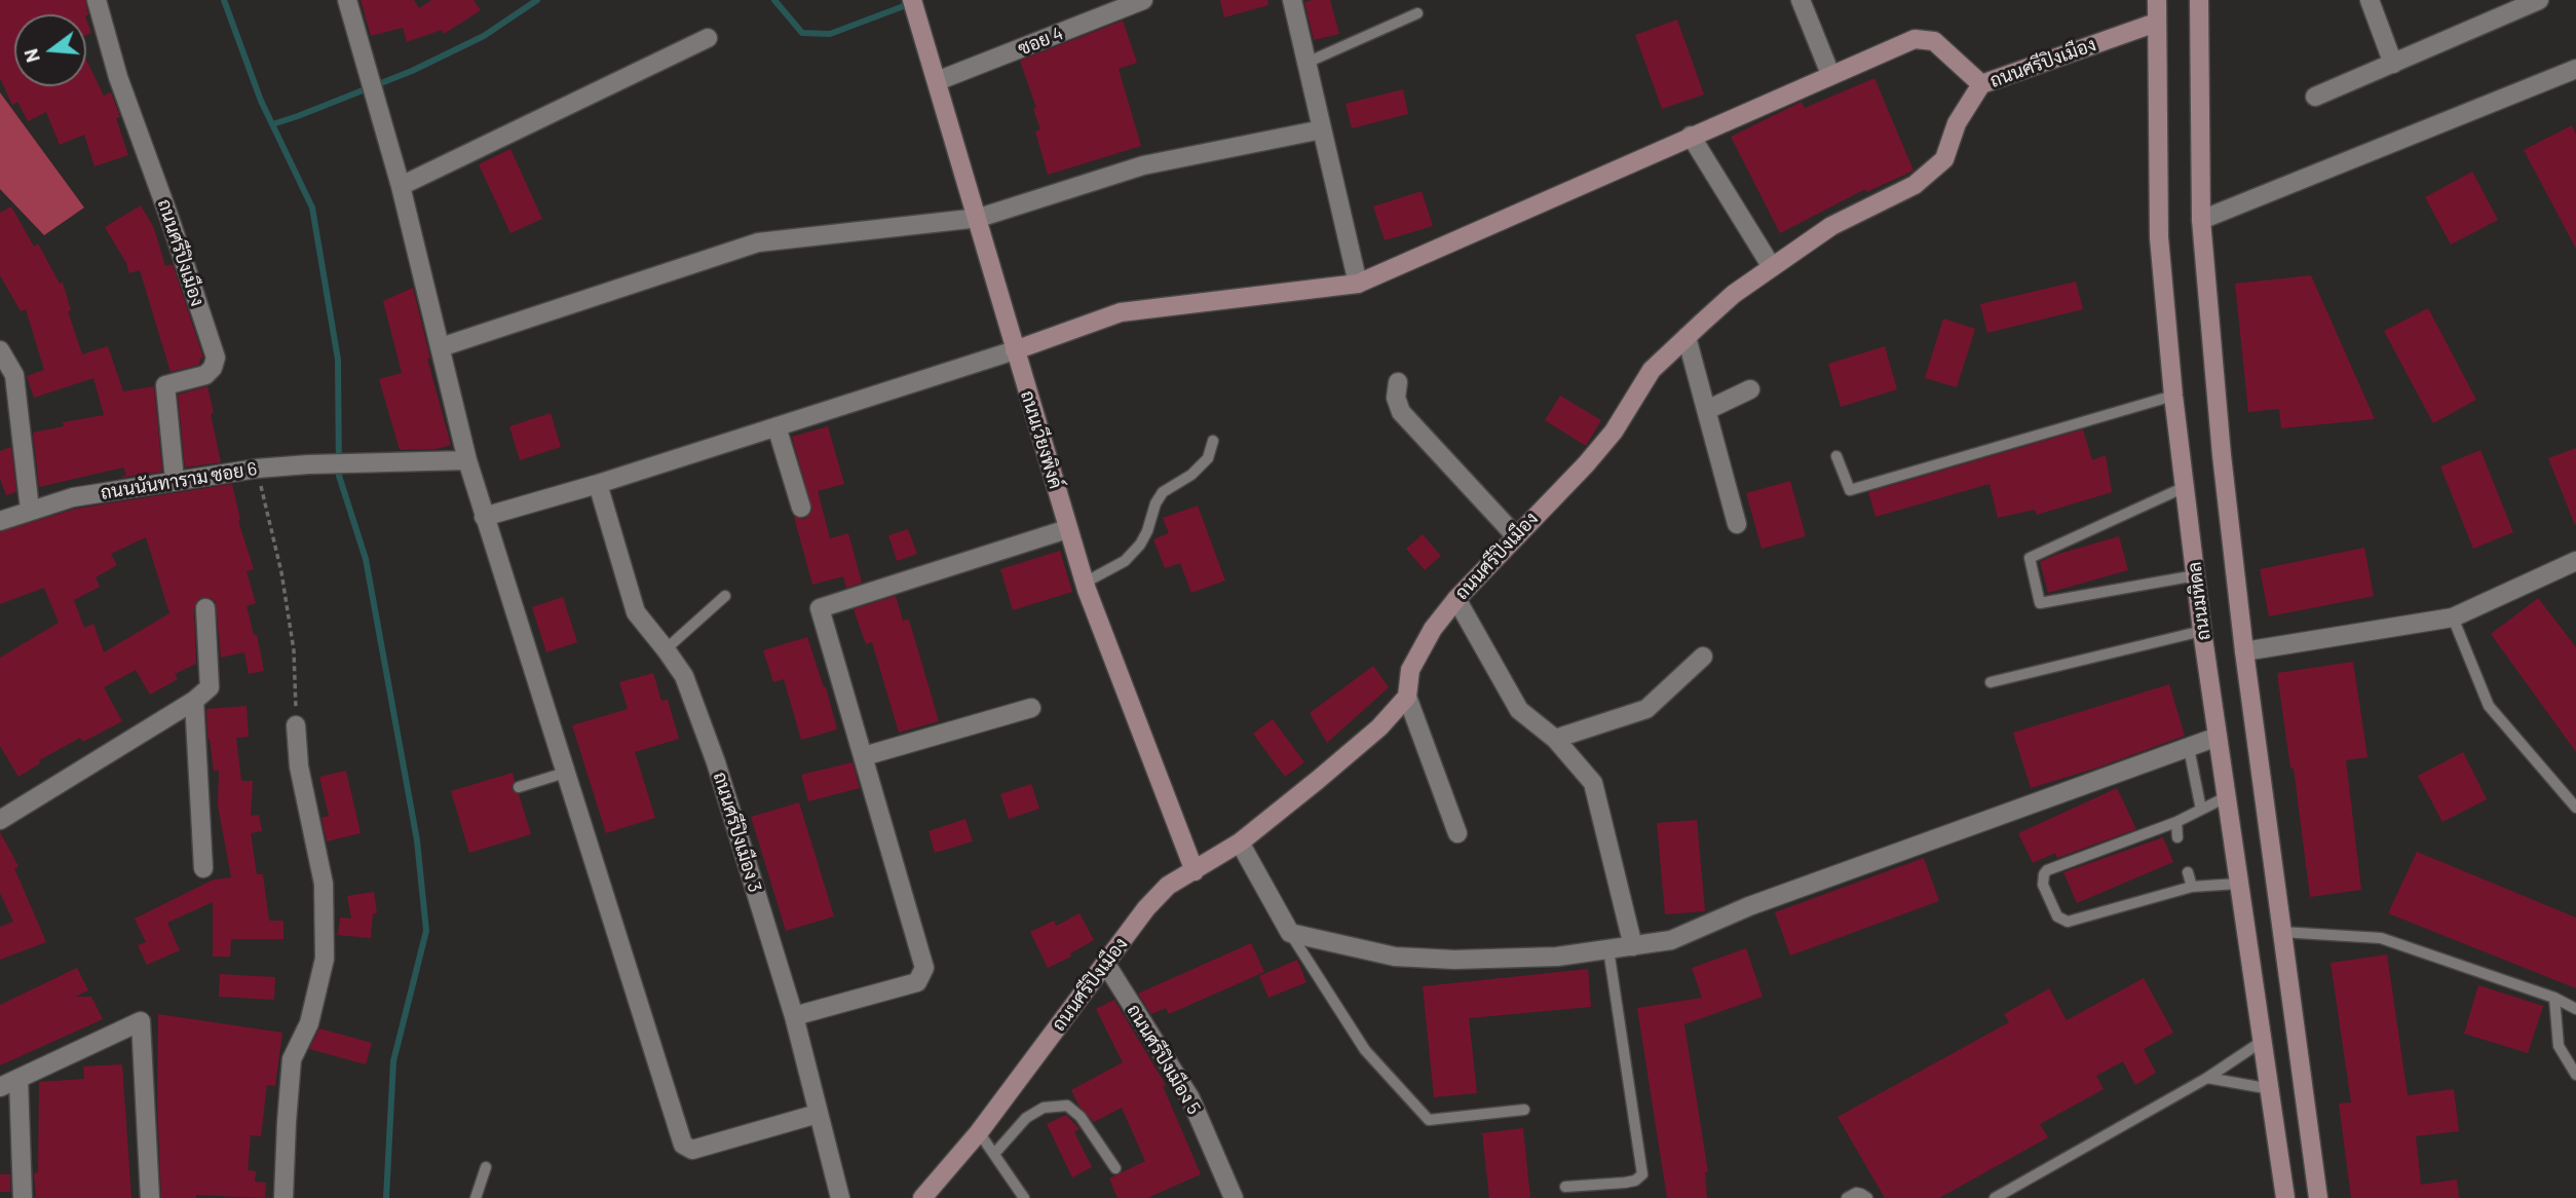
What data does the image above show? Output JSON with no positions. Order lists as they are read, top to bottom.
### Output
{
  "streets": {
    "street": [
      "ซอย 4",
      "ถนนศรีปิงเมือง",
      "ถนนเวียงพิงค์",
      "ถนนนันทาราม ซอย 6",
      "ถนนมหิดล",
      "ถนนศรีปิงเมือง 3",
      "ถนนศรีปิงเมือง 5"
    ]
  },
  "crossings": [
    ["ซอย 4", "ถนนเวียงพิงค์"],
    ["ถนนศรีปิงเมือง", "ถนนเวียงพิงค์"],
    ["ถนนศรีปิงเมือง", "ถนนนันทาราม ซอย 6"],
    ["ถนนศรีปิงเมือง", "ถนนมหิดล"],
    ["ถนนศรีปิงเมือง", "ถนนศรีปิงเมือง 5"]
  ],
  "north": "left"
}
